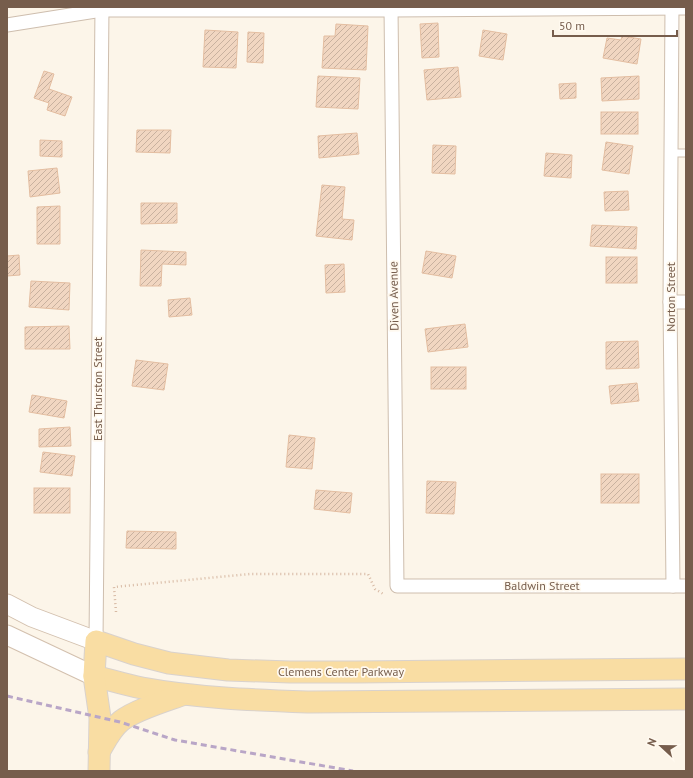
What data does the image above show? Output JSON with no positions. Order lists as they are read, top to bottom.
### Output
{
  "streets": {
    "main road": ["East Thurston Street", "Clemens Center Parkway"],
    "street": ["Diven Avenue", "Norton Street", "Baldwin Street"]
  },
  "crossings": [
    ["Diven Avenue", "Baldwin Street"],
    ["Norton Street", "Baldwin Street"],
    ["East Thurston Street", "Clemens Center Parkway"]
  ],
  "scale_bar": "50 m",
  "north": "left"
}
